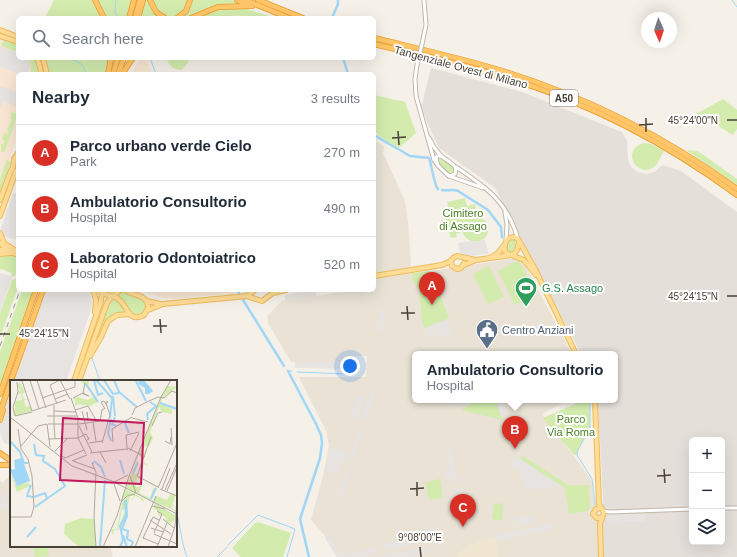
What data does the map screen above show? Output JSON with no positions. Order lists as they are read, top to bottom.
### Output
{
  "streets": {
    "highway": ["Tangenziale Ovest di Milano", "A50"]
  },
  "parks": ["Cimitero di Assago", "Parco Via Roma"],
  "places": {
    "sports": ["G.S. Assago"],
    "public building": ["Centro Anziani"]
  },
  "north": "bottom",
  "page": {
    "search": "Search here",
    "heading": ["Nearby", "3 results"],
    "list": [
      {
        "mark": "A",
        "name": "Parco urbano verde Cielo",
        "note": "Park",
        "value": "270 m"
      },
      {
        "mark": "B",
        "name": "Ambulatorio Consultorio",
        "note": "Hospital",
        "value": "490 m"
      },
      {
        "mark": "C",
        "name": "Laboratorio Odontoiatrico",
        "note": "Hospital",
        "value": "520 m"
      }
    ],
    "pins": ["A", "B", "C"],
    "popup": ["Ambulatorio Consultorio", "Hospital"],
    "map_buttons": ["+", "−"]
  },
  "coordinates": ["45°24'00\"N", "45°24'15\"N", "9°08'00\"E"]
}
